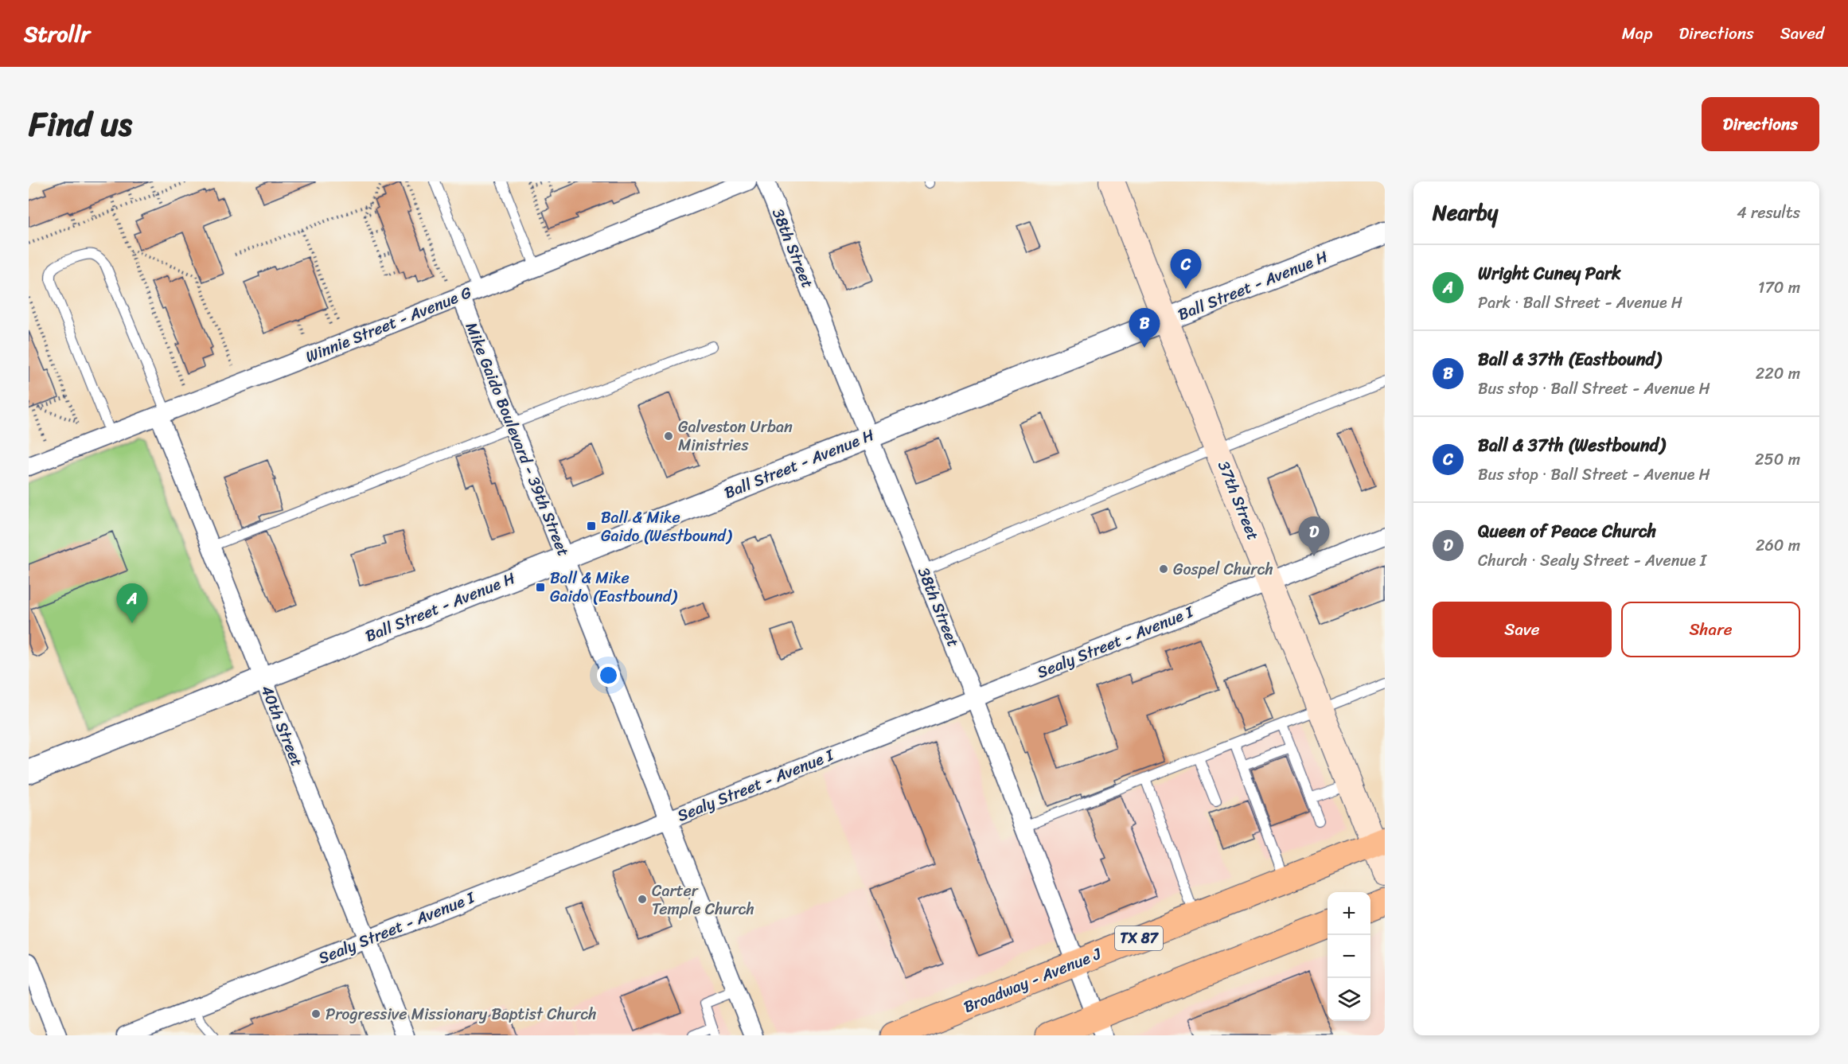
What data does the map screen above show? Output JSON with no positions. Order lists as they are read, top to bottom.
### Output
{
  "streets": {
    "main road": ["37th Street", "TX 87", "Broadway - Avenue J"],
    "street": [
      "38th Street",
      "Ball Street - Avenue H",
      "Winnie Street - Avenue G",
      "Mike Gaido Boulevard - 39th Street",
      "Sealy Street - Avenue I",
      "40th Street"
    ]
  },
  "crossings": [
    ["38th Street", "Ball Street - Avenue H"],
    ["38th Street", "Sealy Street - Avenue I"],
    ["38th Street", "Broadway - Avenue J"],
    ["Ball Street - Avenue H", "Mike Gaido Boulevard - 39th Street"],
    ["Ball Street - Avenue H", "37th Street"],
    ["Ball Street - Avenue H", "40th Street"],
    ["Winnie Street - Avenue G", "Mike Gaido Boulevard - 39th Street"],
    ["Winnie Street - Avenue G", "40th Street"],
    ["Mike Gaido Boulevard - 39th Street", "Sealy Street - Avenue I"],
    ["37th Street", "Sealy Street - Avenue I"],
    ["37th Street", "Broadway - Avenue J"],
    ["Sealy Street - Avenue I", "40th Street"]
  ],
  "places": {
    "other": [
      "Galveston Urban Ministries",
      "Gospel Church",
      "Carter Temple Church",
      "Progressive Missionary Baptist Church"
    ],
    "transit": ["Ball & Mike Gaido (Westbound)", "Ball & Mike Gaido (Eastbound)"]
  },
  "page": {
    "header": "Strollr",
    "nav": ["Map", "Directions", "Saved"],
    "title": "Find us",
    "buttons": [
      "Directions",
      ["Save", "Share"]
    ],
    "heading": ["Nearby", "4 results"],
    "list": [
      {
        "mark": "A",
        "name": "Wright Cuney Park",
        "note": "Park · Ball Street - Avenue H",
        "value": "170 m"
      },
      {
        "mark": "B",
        "name": "Ball & 37th (Eastbound)",
        "note": "Bus stop · Ball Street - Avenue H",
        "value": "220 m"
      },
      {
        "mark": "C",
        "name": "Ball & 37th (Westbound)",
        "note": "Bus stop · Ball Street - Avenue H",
        "value": "250 m"
      },
      {
        "mark": "D",
        "name": "Queen of Peace Church",
        "note": "Church · Sealy Street - Avenue I",
        "value": "260 m"
      }
    ],
    "pins": [
      "C",
      "B",
      "D",
      "A"
    ],
    "map_buttons": ["+", "−"]
  }
}
